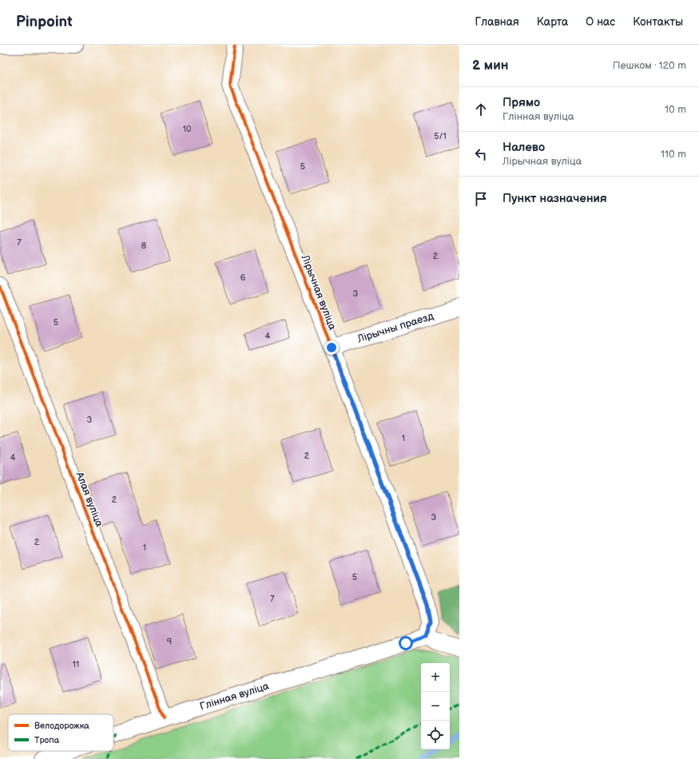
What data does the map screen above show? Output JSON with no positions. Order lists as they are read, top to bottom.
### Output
{
  "streets": {
    "street": [
      "Лірычная вуліца",
      "Лірычны праезд",
      "Алая вуліца",
      "Глінная вуліца"
    ]
  },
  "crossings": [
    ["Лірычная вуліца", "Лірычны праезд"],
    ["Лірычная вуліца", "Глінная вуліца"],
    ["Алая вуліца", "Глінная вуліца"]
  ],
  "house_numbers": [
    "10",
    "5/1",
    "5",
    "7",
    "8",
    "2",
    "6",
    "3",
    "5",
    "4",
    "3",
    "1",
    "2",
    "4",
    "2",
    "3",
    "2",
    "1",
    "5",
    "7",
    "9",
    "11"
  ],
  "legend": ["Велодорожка", "Тропа"],
  "page": {
    "header": "Pinpoint",
    "nav": [
      "Главная",
      "Карта",
      "О нас",
      "Контакты"
    ],
    "heading": ["2 мин", "Пешком · 120 m"],
    "list": [
      ["Прямо", "Глінная вуліца", "10 m"],
      ["Налево", "Лірычная вуліца", "110 m"],
      "Пункт назначения"
    ],
    "map_buttons": ["+", "−"]
  }
}
